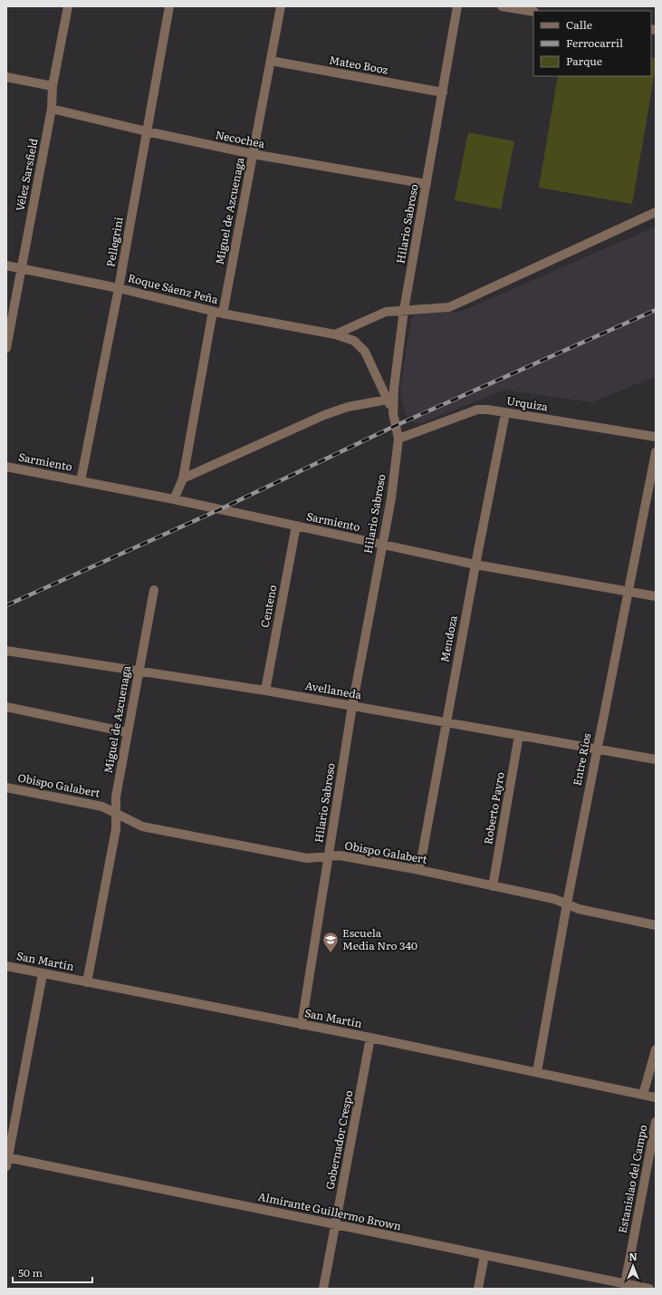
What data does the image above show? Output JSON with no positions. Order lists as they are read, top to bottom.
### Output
{
  "streets": {
    "street": [
      "Mateo Booz",
      "Necochea",
      "Vélez Sarsfield",
      "Miguel de Azcuenaga",
      "Hilario Sabroso",
      "Pellegrini",
      "Roque Sáenz Peña",
      "Urquiza",
      "Sarmiento",
      "Centeno",
      "Mendoza",
      "Avellaneda",
      "Entre Ríos",
      "Obispo Galabert",
      "Roberto Payro",
      "San Martín",
      "Gobernador Crespo",
      "Estanislao del Campo",
      "Almirante Guillermo Brown"
    ]
  },
  "crossings": [
    ["Mateo Booz", "Miguel de Azcuenaga"],
    ["Mateo Booz", "Hilario Sabroso"],
    ["Necochea", "Vélez Sarsfield"],
    ["Necochea", "Miguel de Azcuenaga"],
    ["Necochea", "Hilario Sabroso"],
    ["Necochea", "Pellegrini"],
    ["Vélez Sarsfield", "Roque Sáenz Peña"],
    ["Miguel de Azcuenaga", "Roque Sáenz Peña"],
    ["Miguel de Azcuenaga", "Avellaneda"],
    ["Miguel de Azcuenaga", "Obispo Galabert"],
    ["Miguel de Azcuenaga", "San Martín"],
    ["Hilario Sabroso", "Roque Sáenz Peña"],
    ["Hilario Sabroso", "Urquiza"],
    ["Hilario Sabroso", "Sarmiento"],
    ["Hilario Sabroso", "Avellaneda"],
    ["Hilario Sabroso", "Obispo Galabert"],
    ["Hilario Sabroso", "San Martín"],
    ["Pellegrini", "Roque Sáenz Peña"],
    ["Pellegrini", "Sarmiento"],
    ["Urquiza", "Mendoza"],
    ["Sarmiento", "Centeno"],
    ["Sarmiento", "Mendoza"],
    ["Sarmiento", "Entre Ríos"],
    ["Centeno", "Avellaneda"],
    ["Mendoza", "Avellaneda"],
    ["Mendoza", "Obispo Galabert"],
    ["Avellaneda", "Entre Ríos"],
    ["Avellaneda", "Roberto Payro"],
    ["Entre Ríos", "Obispo Galabert"],
    ["Entre Ríos", "San Martín"],
    ["Obispo Galabert", "Roberto Payro"],
    ["San Martín", "Gobernador Crespo"],
    ["Gobernador Crespo", "Almirante Guillermo Brown"],
    ["Estanislao del Campo", "Almirante Guillermo Brown"]
  ],
  "places": {
    "school or university": ["Escuela Media Nro 340"]
  },
  "legend": ["Calle", "Ferrocarril", "Parque"],
  "scale_bar": "50 m",
  "north": "top"
}
